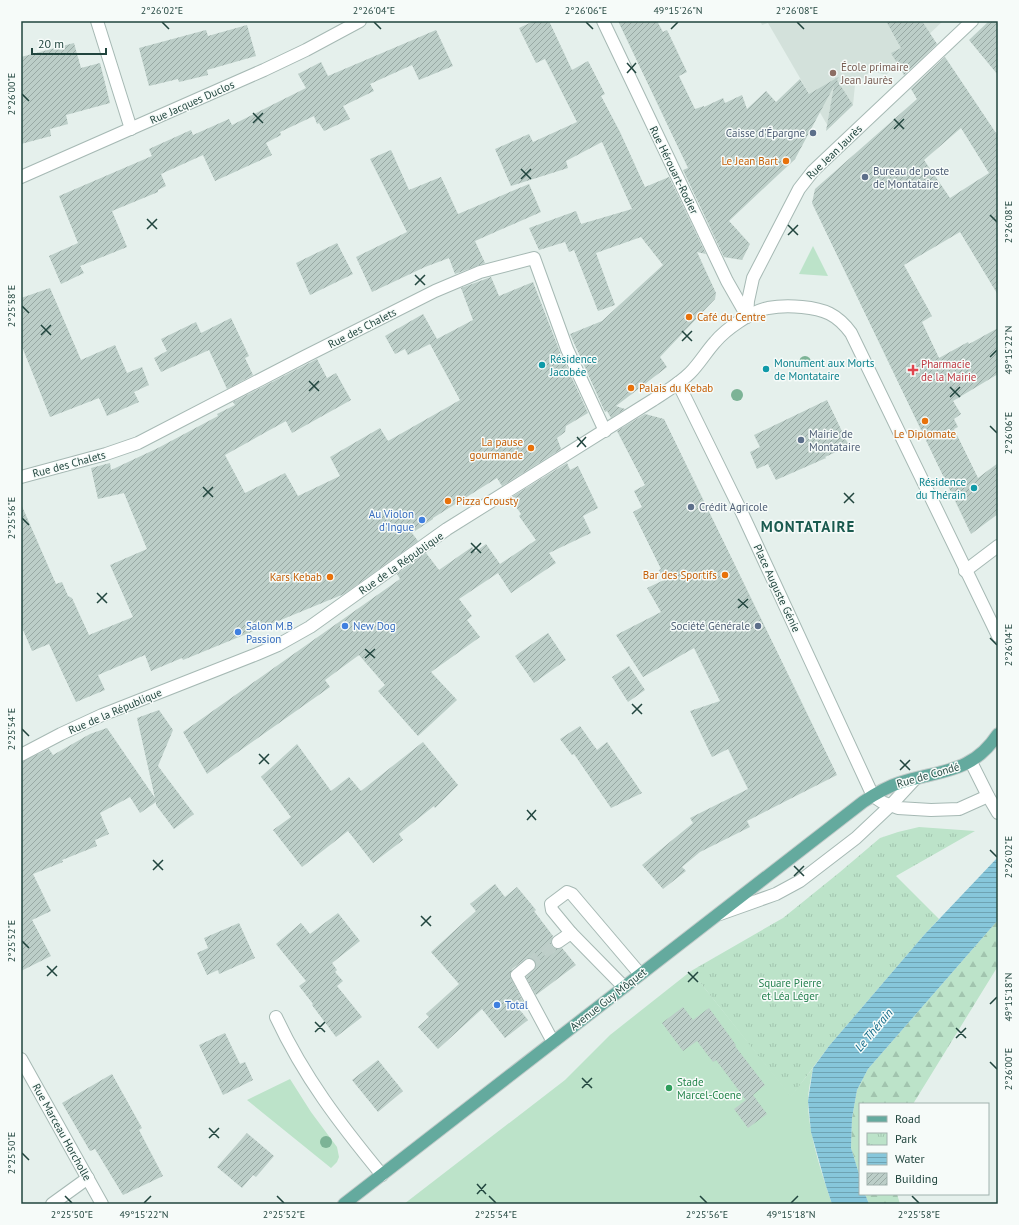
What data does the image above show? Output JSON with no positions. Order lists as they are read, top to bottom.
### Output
{
  "streets": {
    "main road": ["Rue de Condé", "Avenue Guy Môquet"],
    "street": [
      "Rue Jacques Duclos",
      "Rue Jean Jaurès",
      "Rue Hérouart-Rodier",
      "Rue des Chalets",
      "Rue de la République",
      "Place Auguste Génie",
      "Rue Marceau Horcholle"
    ]
  },
  "crossings": [
    ["Rue Jean Jaurès", "Rue Hérouart-Rodier"],
    ["Rue Jean Jaurès", "Rue de la République"],
    ["Rue Hérouart-Rodier", "Rue de la République"],
    ["Rue des Chalets", "Rue de la République"],
    ["Rue de la République", "Place Auguste Génie"],
    ["Place Auguste Génie", "Rue de Condé"],
    ["Place Auguste Génie", "Avenue Guy Môquet"],
    ["Rue de Condé", "Avenue Guy Môquet"]
  ],
  "districts": ["MONTATAIRE"],
  "water": ["Le Thérain"],
  "parks": ["Square Pierre et Léa Léger"],
  "places": {
    "other": [
      "École primaire Jean Jaurès",
      "Caisse d'Épargne",
      "Le Jean Bart",
      "Bureau de poste de Montataire",
      "Café du Centre",
      "Résidence Jacobée",
      "Monument aux Morts de Montataire",
      "Palais du Kebab",
      "Le Diplomate",
      "Mairie de Montataire",
      "La pause gourmande",
      "Résidence du Thérain",
      "Pizza Crousty",
      "Crédit Agricole",
      "Au Violon d'Ingue",
      "Bar des Sportifs",
      "Kars Kebab",
      "New Dog",
      "Société Générale",
      "Salon M.B Passion",
      "Total",
      "Stade Marcel-Coene"
    ],
    "health": ["Pharmacie de la Mairie"]
  },
  "legend": [
    "Road",
    "Park",
    "Water",
    "Building"
  ],
  "scale_bar": "20 m",
  "coordinates": [
    "2°26'02\"E",
    "2°26'04\"E",
    "2°26'06\"E",
    "49°15'26\"N",
    "2°26'08\"E",
    "2°26'00\"E",
    "2°25'58\"E",
    "49°15'22\"N",
    "2°25'56\"E",
    "2°25'54\"E",
    "2°25'52\"E",
    "49°15'18\"N",
    "2°25'50\"E"
  ]
}
